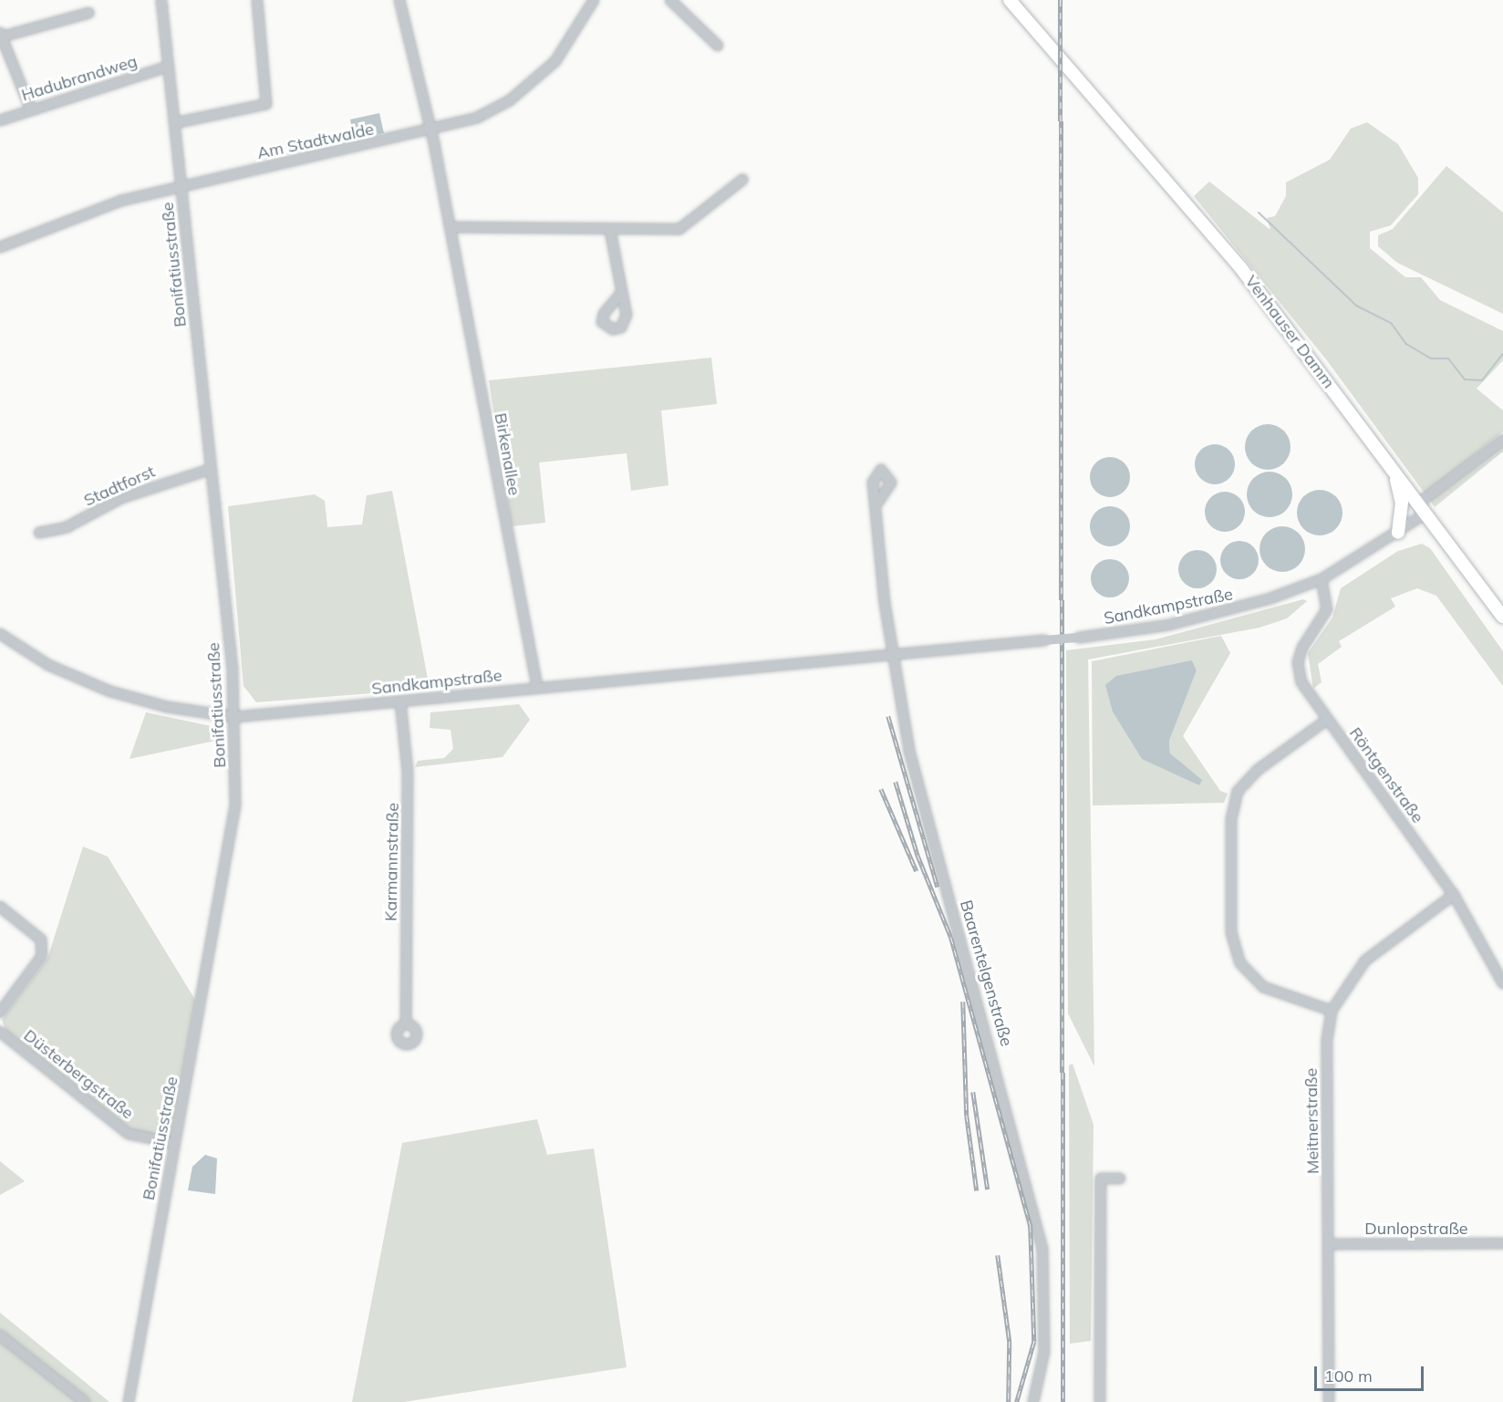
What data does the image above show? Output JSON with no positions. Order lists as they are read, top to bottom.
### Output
{
  "streets": {
    "main road": ["Venhauser Damm"],
    "street": [
      "Hadubrandweg",
      "Am Stadtwalde",
      "Bonifatiusstraße",
      "Birkenallee",
      "Stadtforst",
      "Sandkampstraße",
      "Röntgenstraße",
      "Karmannstraße",
      "Baarentelgenstraße",
      "Düsterbergstraße",
      "Meitnerstraße",
      "Dunlopstraße"
    ]
  },
  "crossings": [
    ["Hadubrandweg", "Bonifatiusstraße"],
    ["Am Stadtwalde", "Bonifatiusstraße"],
    ["Am Stadtwalde", "Birkenallee"],
    ["Bonifatiusstraße", "Stadtforst"],
    ["Bonifatiusstraße", "Sandkampstraße"],
    ["Bonifatiusstraße", "Düsterbergstraße"],
    ["Venhauser Damm", "Sandkampstraße"],
    ["Birkenallee", "Sandkampstraße"],
    ["Sandkampstraße", "Röntgenstraße"],
    ["Sandkampstraße", "Karmannstraße"],
    ["Sandkampstraße", "Baarentelgenstraße"],
    ["Röntgenstraße", "Meitnerstraße"],
    ["Meitnerstraße", "Dunlopstraße"]
  ],
  "scale_bar": "100 m"
}
